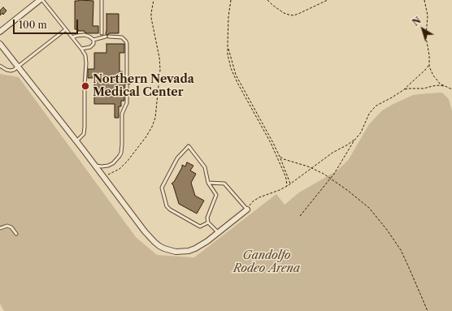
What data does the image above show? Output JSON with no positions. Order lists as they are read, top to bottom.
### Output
{
  "parks": ["Gandolfo Rodeo Arena"],
  "places": ["Northern Nevada Medical Center"],
  "scale_bar": "100 m",
  "north": "top left"
}
